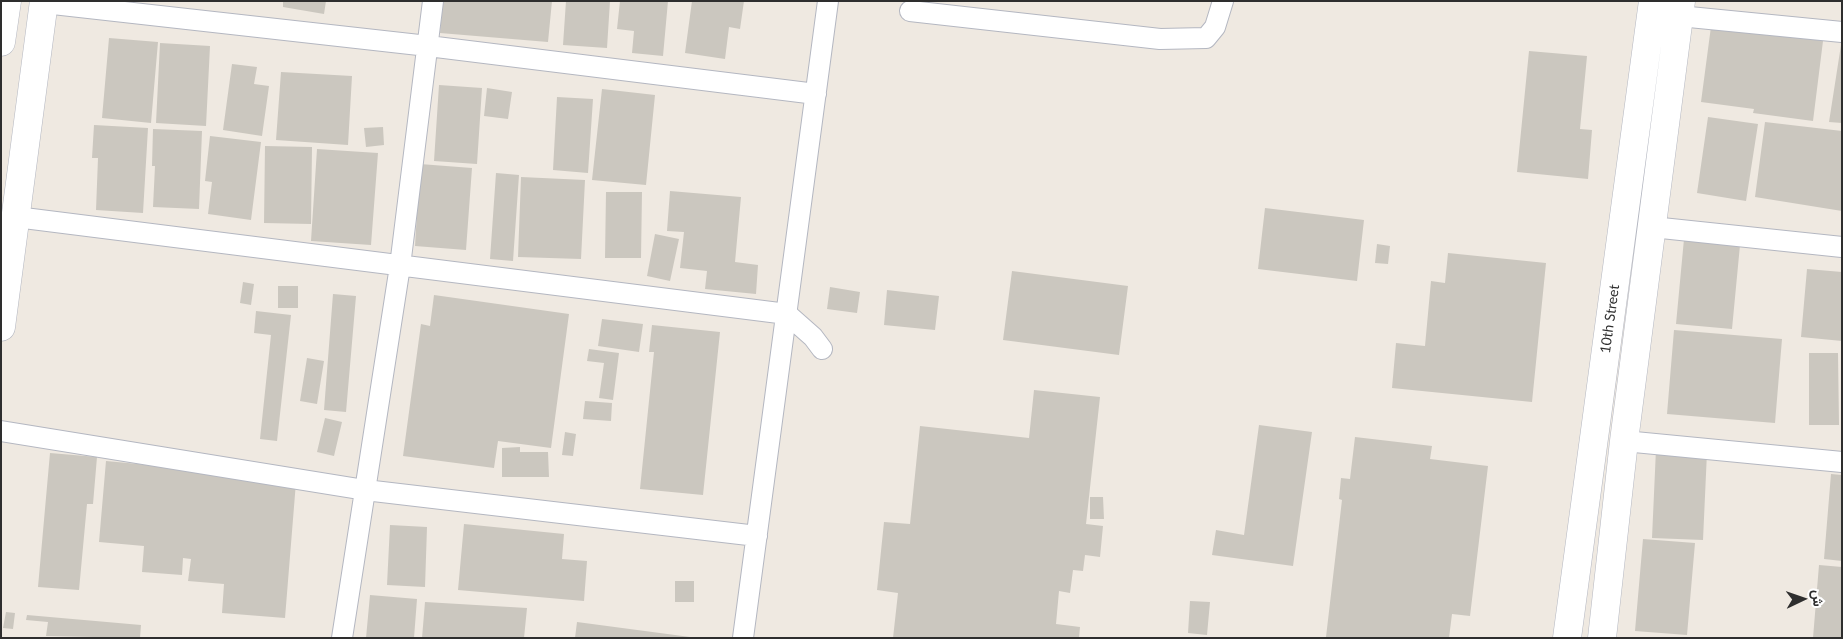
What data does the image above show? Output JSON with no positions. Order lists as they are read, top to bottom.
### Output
{
  "streets": {
    "street": ["10th Street"]
  },
  "north": "right"
}
